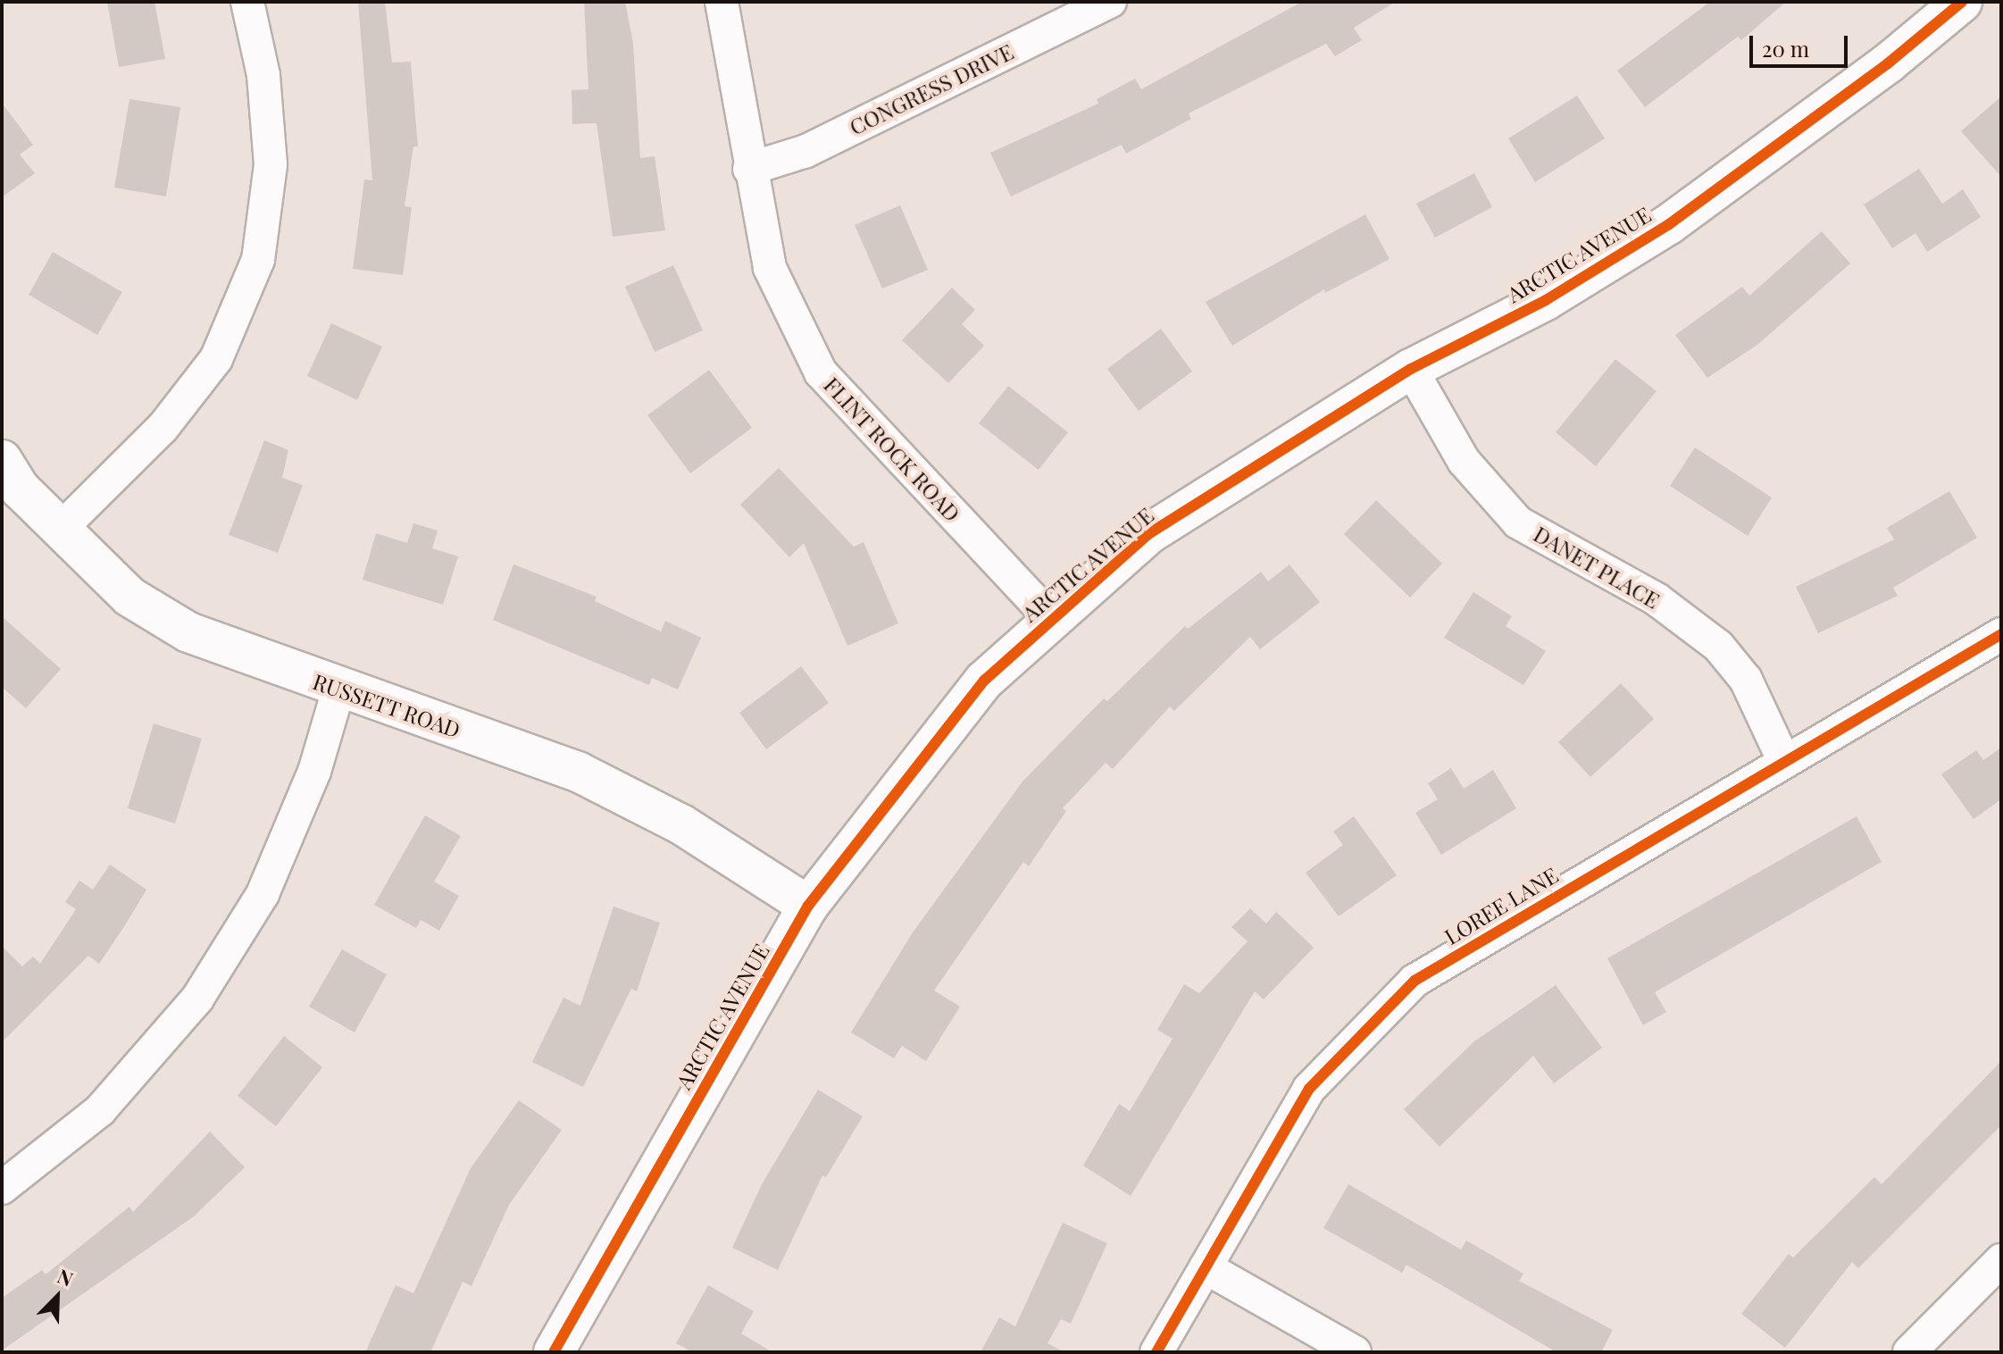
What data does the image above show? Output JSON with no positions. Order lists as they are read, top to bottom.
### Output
{
  "streets": {
    "street": [
      "CONGRESS DRIVE",
      "ARCTIC AVENUE",
      "FLINT ROCK ROAD",
      "DANET PLACE",
      "RUSSETT ROAD",
      "LOREE LANE"
    ]
  },
  "crossings": [
    ["CONGRESS DRIVE", "FLINT ROCK ROAD"],
    ["ARCTIC AVENUE", "FLINT ROCK ROAD"],
    ["ARCTIC AVENUE", "DANET PLACE"],
    ["ARCTIC AVENUE", "RUSSETT ROAD"],
    ["DANET PLACE", "LOREE LANE"]
  ],
  "scale_bar": "20 m",
  "north": "top right"
}
